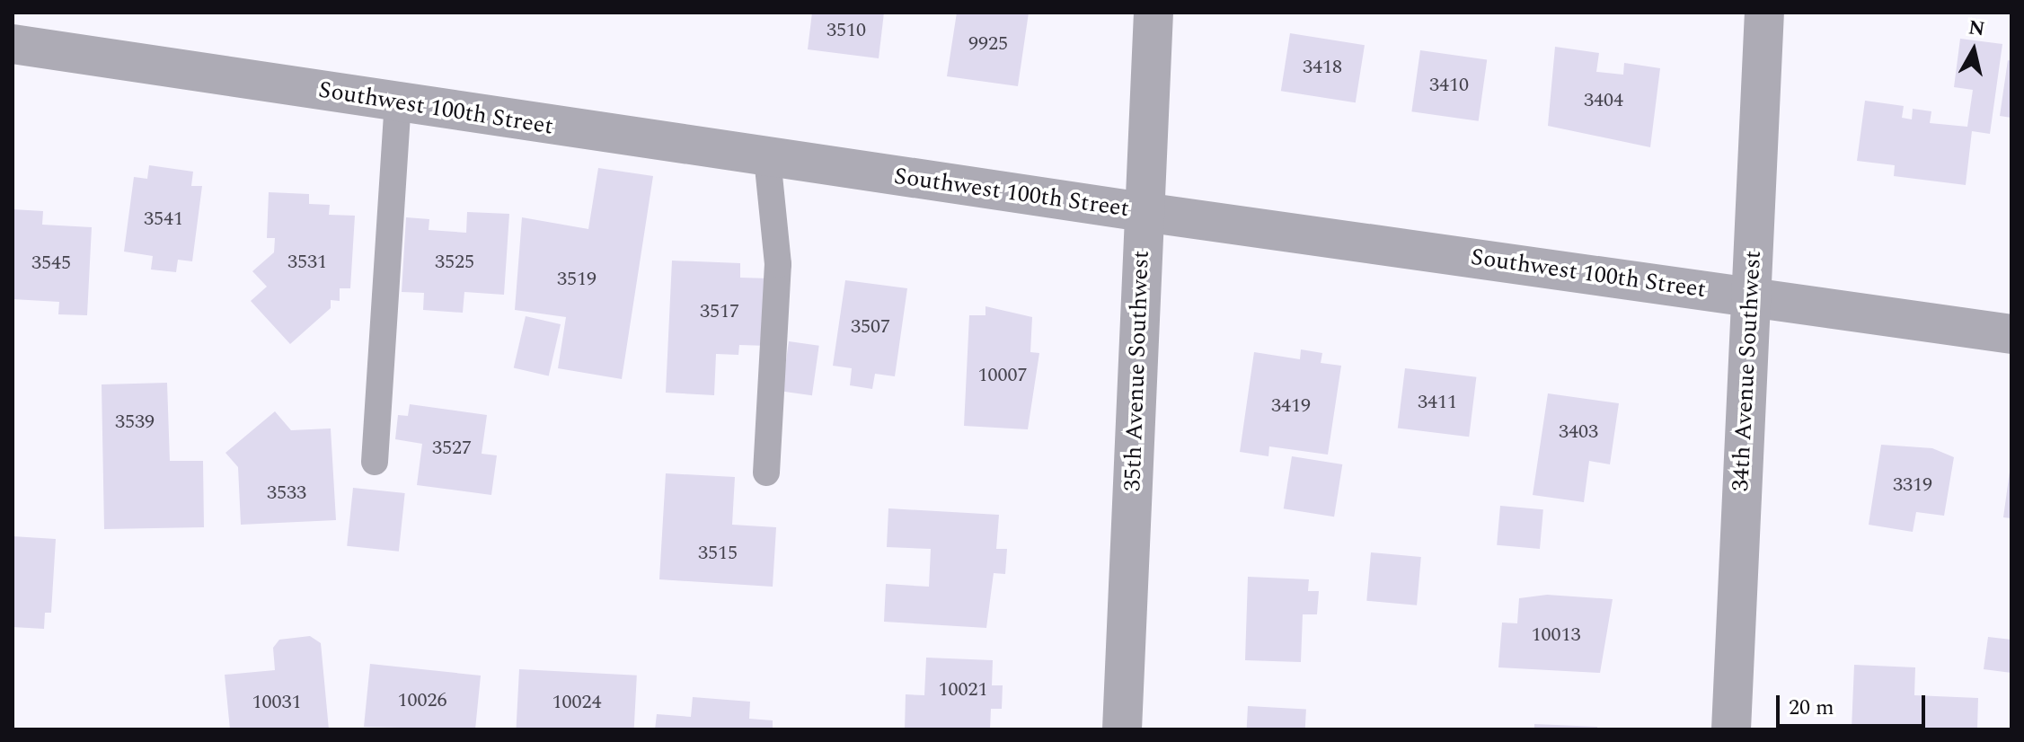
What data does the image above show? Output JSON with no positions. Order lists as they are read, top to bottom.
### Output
{
  "streets": {
    "street": ["Southwest 100th Street", "35th Avenue Southwest", "34th Avenue Southwest"]
  },
  "crossings": [
    ["Southwest 100th Street", "35th Avenue Southwest"],
    ["Southwest 100th Street", "34th Avenue Southwest"]
  ],
  "house_numbers": [
    "3510",
    "9925",
    "3418",
    "3410",
    "3404",
    "3541",
    "3531",
    "3525",
    "3545",
    "3519",
    "3517",
    "3507",
    "10007",
    "3411",
    "3419",
    "3539",
    "3403",
    "3527",
    "3319",
    "3533",
    "3515",
    "10013",
    "10021",
    "10026",
    "10031",
    "10024"
  ],
  "scale_bar": "20 m",
  "north": "top"
}
